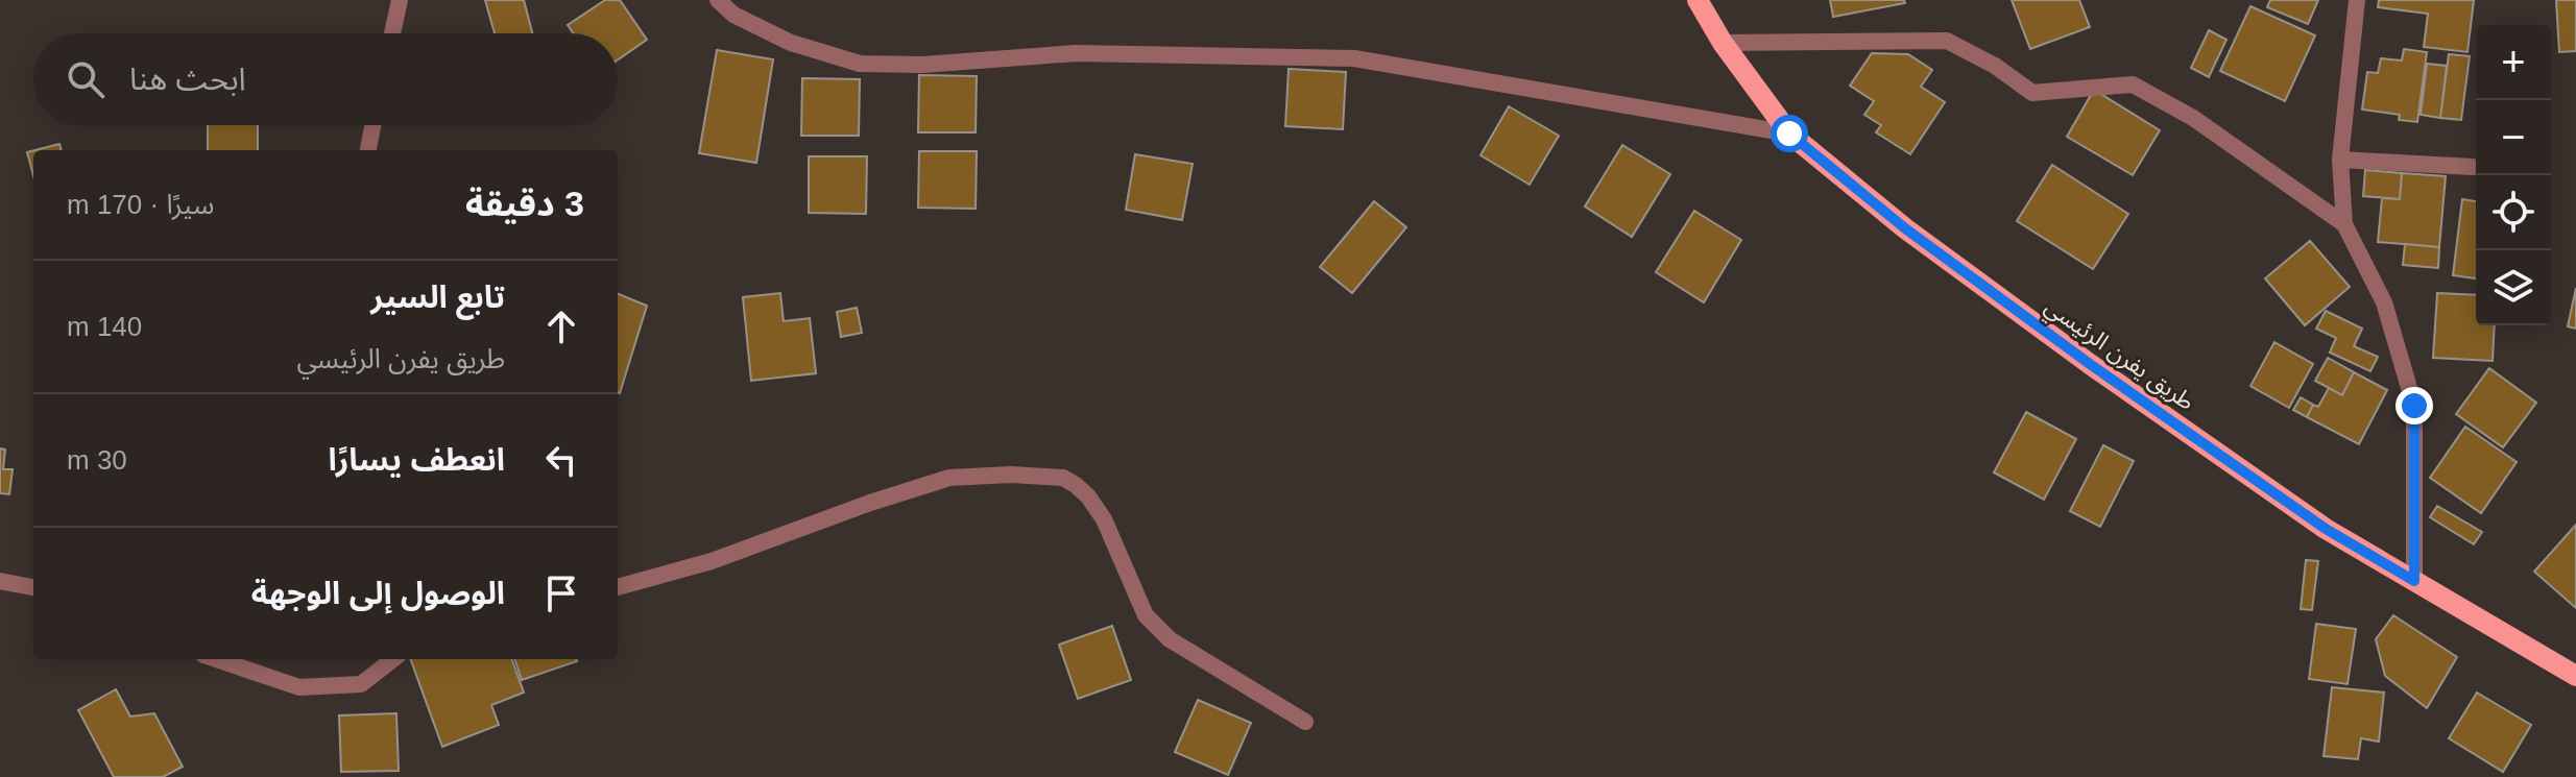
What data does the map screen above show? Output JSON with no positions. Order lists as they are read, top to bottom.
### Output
{
  "streets": {
    "main road": ["طريق يفرن الرئيسي"]
  },
  "page": {
    "map_buttons": ["+", "−"],
    "search": "ابحث هنا",
    "heading": ["3 دقيقة", "سيرًا · 170 m"],
    "list": [
      ["تابع السير", "طريق يفرن الرئيسي", "140 m"],
      ["انعطف يسارًا", "30 m"],
      "الوصول إلى الوجهة"
    ]
  }
}
